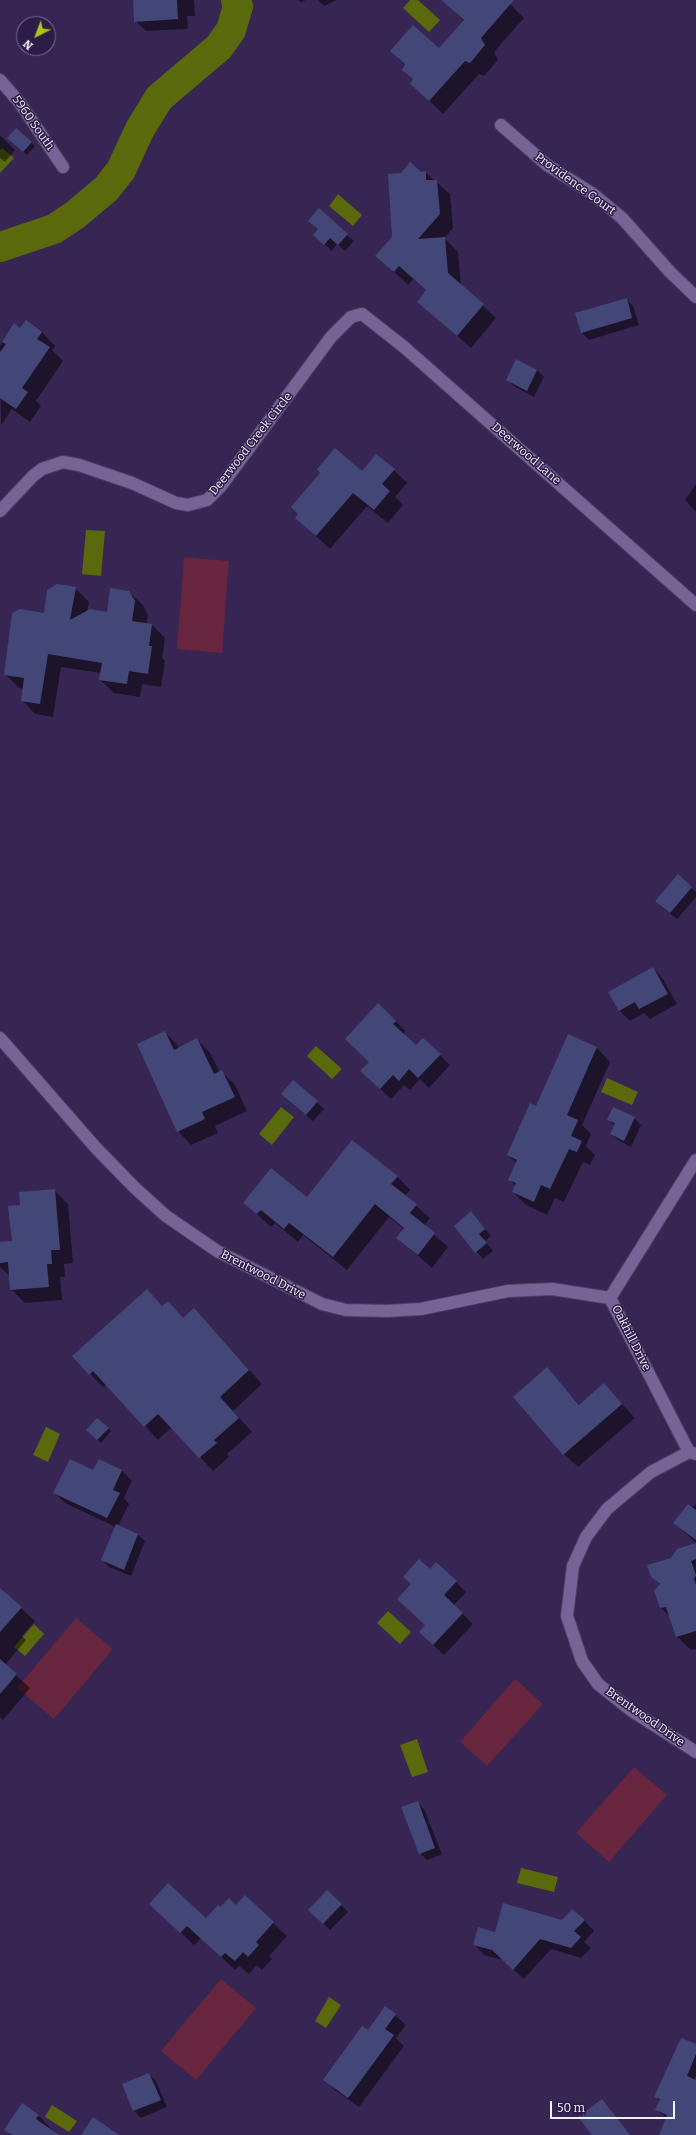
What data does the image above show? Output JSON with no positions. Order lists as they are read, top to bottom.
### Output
{
  "streets": {
    "street": [
      "5960 South",
      "Providence Court",
      "Deerwood Creek Circle",
      "Deerwood Lane",
      "Brentwood Drive",
      "Oakhill Drive"
    ]
  },
  "crossings": [
    ["Deerwood Creek Circle", "Deerwood Lane"],
    ["Brentwood Drive", "Oakhill Drive"]
  ],
  "scale_bar": "50 m",
  "north": "bottom left"
}
